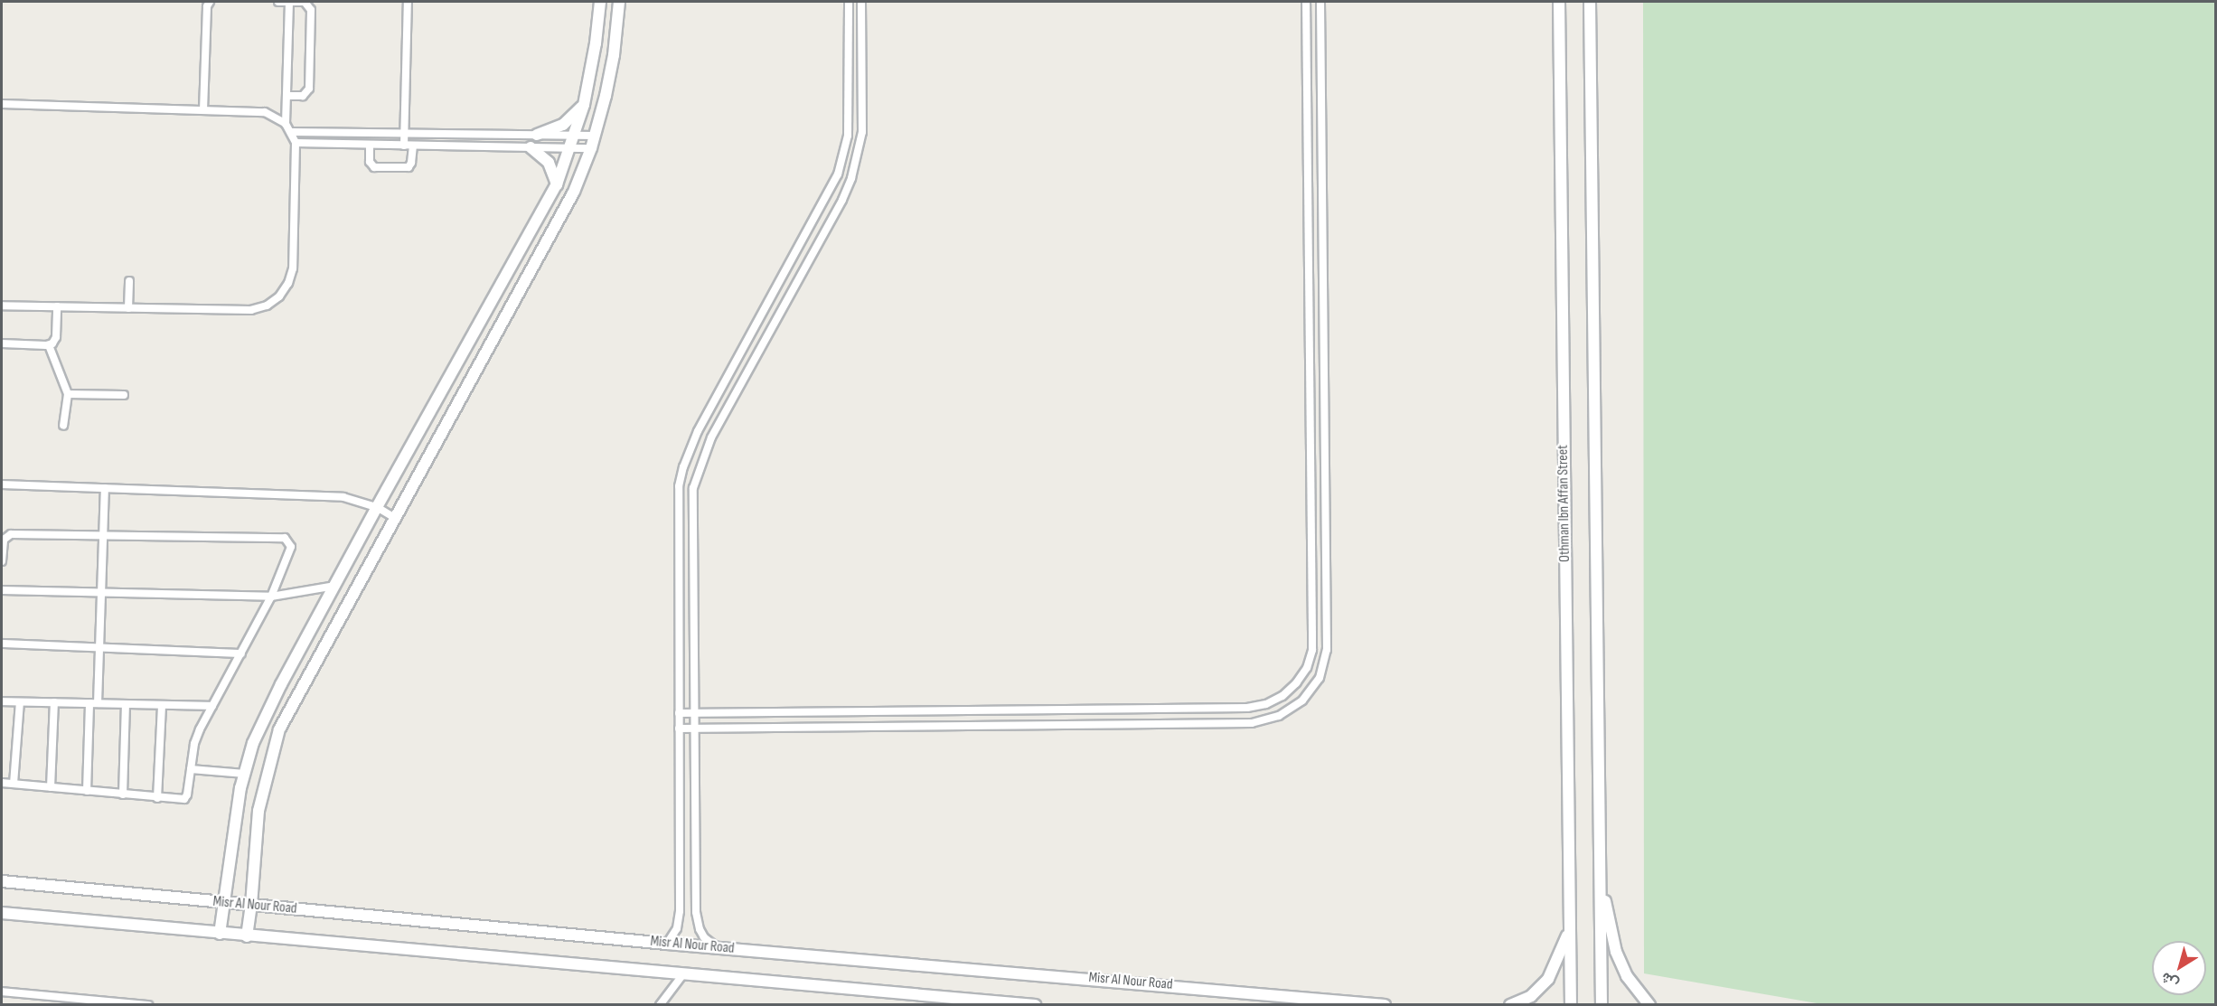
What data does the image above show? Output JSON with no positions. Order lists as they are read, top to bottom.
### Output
{
  "streets": {
    "street": ["Othman Ibn Affan Street", "Misr Al Nour Road"]
  },
  "north": "bottom left"
}
